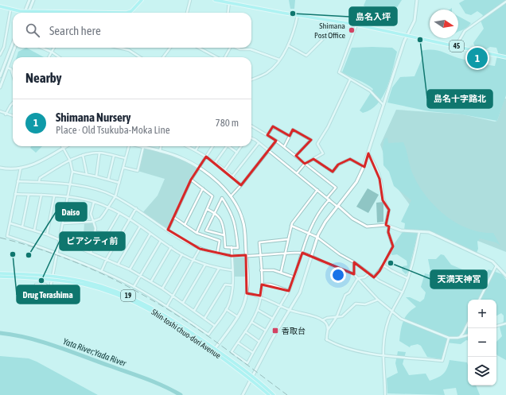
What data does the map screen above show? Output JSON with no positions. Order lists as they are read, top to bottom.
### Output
{
  "streets": {
    "main road": ["45", "19", "Shin-toshi chuo-dori Avenue"]
  },
  "crossings": [
    ["19", "Shin-toshi chuo-dori Avenue"]
  ],
  "water": ["Yata River;Yada River"],
  "places": {
    "other": [
      "島名入坪",
      "Shimana Post Office",
      "島名十字路北",
      "Drug Terashima",
      "Daiso",
      "天満天神宮",
      "ピアシティ前"
    ],
    "transit": ["香取台"]
  },
  "north": "right",
  "page": {
    "search": "Search here",
    "pins": "1",
    "heading": "Nearby",
    "list": [
      {
        "mark": "1",
        "name": "Shimana Nursery",
        "note": "Place · Old Tsukuba-Moka Line",
        "value": "780 m"
      }
    ],
    "map_buttons": ["+", "−"]
  }
}
